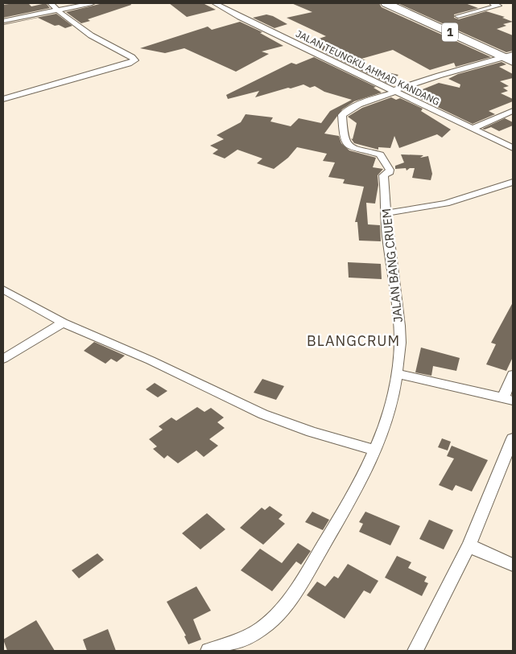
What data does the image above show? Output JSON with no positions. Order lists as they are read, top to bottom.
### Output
{
  "streets": {
    "highway": ["1"],
    "street": ["JALAN TEUNGKU AHMAD KANDANG", "JALAN BANG CRUEM"]
  },
  "crossings": [
    ["JALAN TEUNGKU AHMAD KANDANG", "JALAN BANG CRUEM"]
  ],
  "districts": ["BLANGCRUM"]
}
